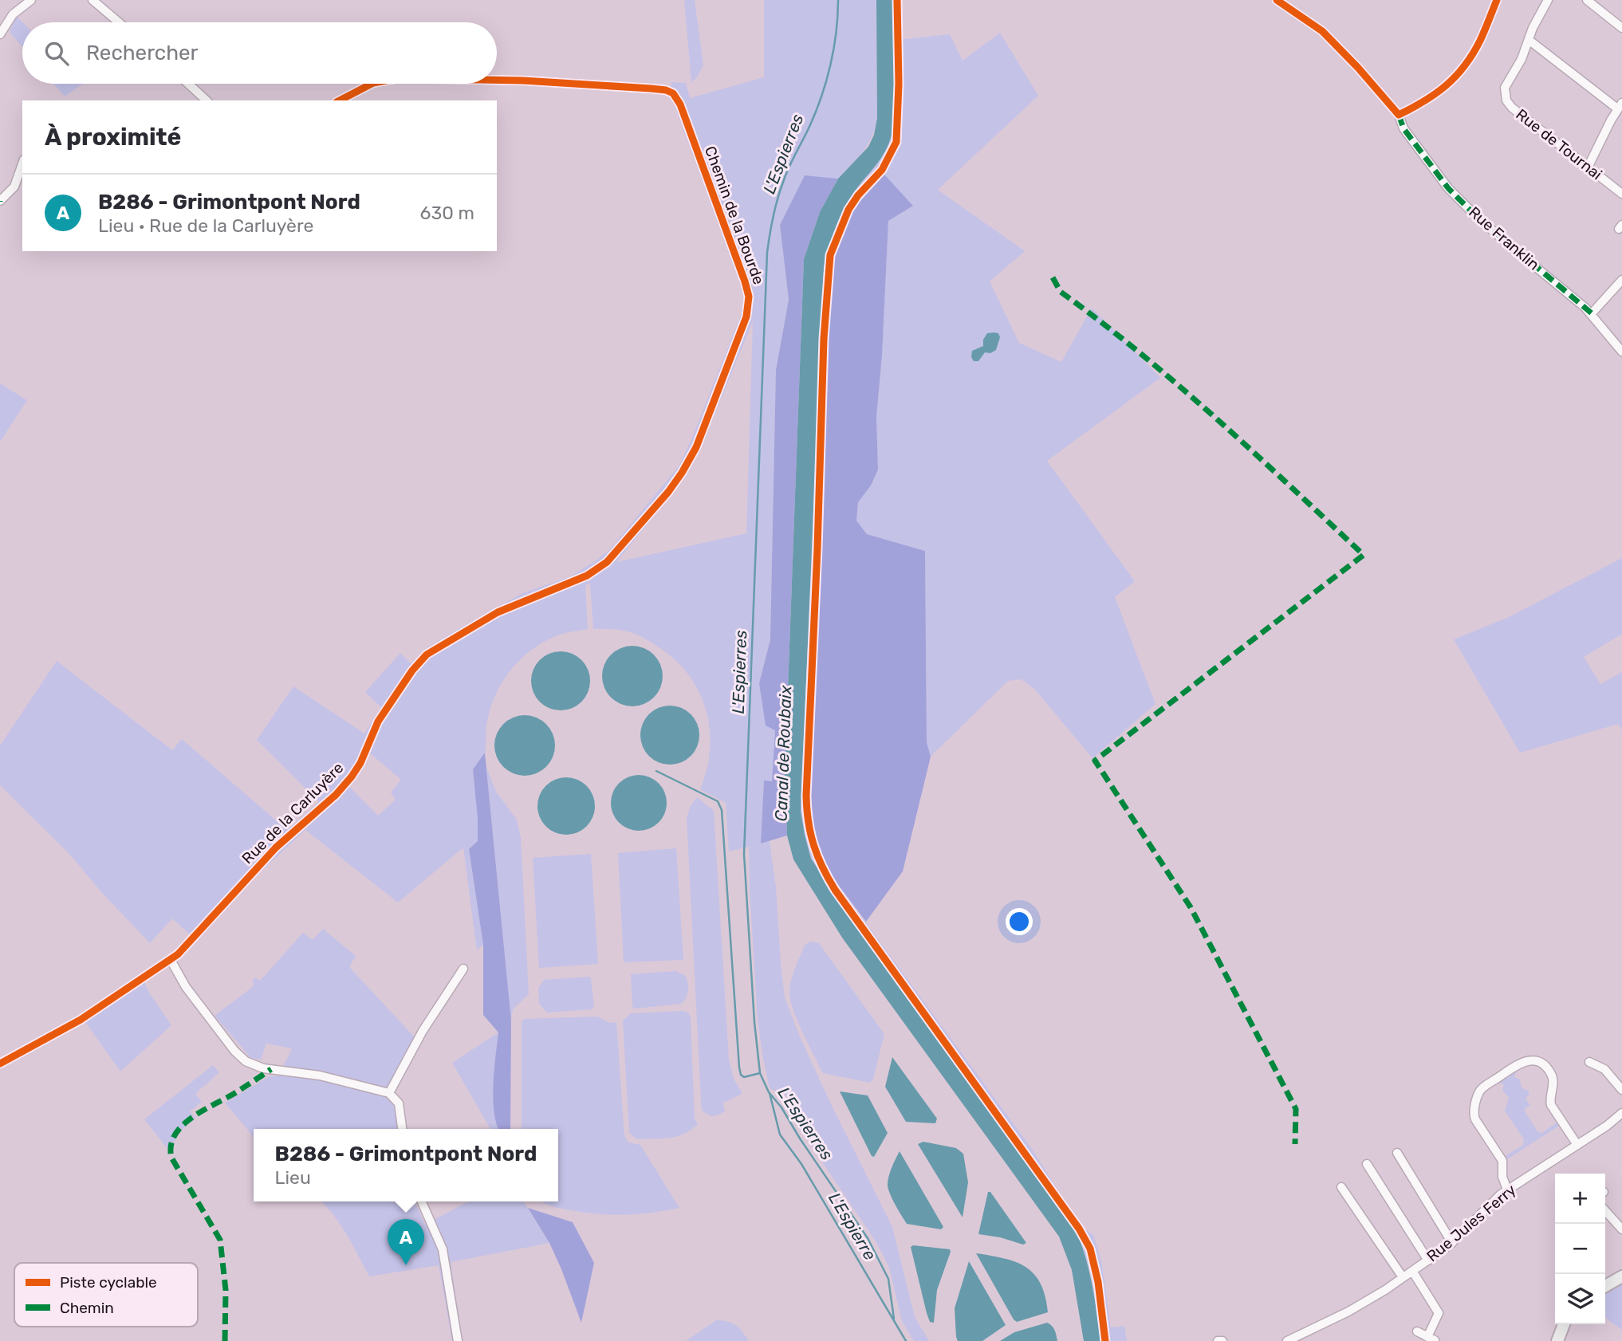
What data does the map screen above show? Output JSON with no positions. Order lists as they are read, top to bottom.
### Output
{
  "streets": {
    "street": [
      "Rue de Tournai",
      "Chemin de la Bourde",
      "Rue Franklin",
      "Rue de la Carluyère",
      "Rue Jules Ferry"
    ]
  },
  "crossings": [
    ["Chemin de la Bourde", "Rue de la Carluyère"]
  ],
  "water": ["L'Espierres", "Canal de Roubaix", "L'Espierre"],
  "legend": ["Piste cyclable", "Chemin"],
  "page": {
    "search": "Rechercher",
    "heading": "À proximité",
    "list": [
      {
        "mark": "A",
        "name": "B286 - Grimontpont Nord",
        "note": "Lieu · Rue de la Carluyère",
        "value": "630 m"
      }
    ],
    "popup": ["B286 - Grimontpont Nord", "Lieu"],
    "map_buttons": ["+", "−"],
    "pins": "A"
  }
}
